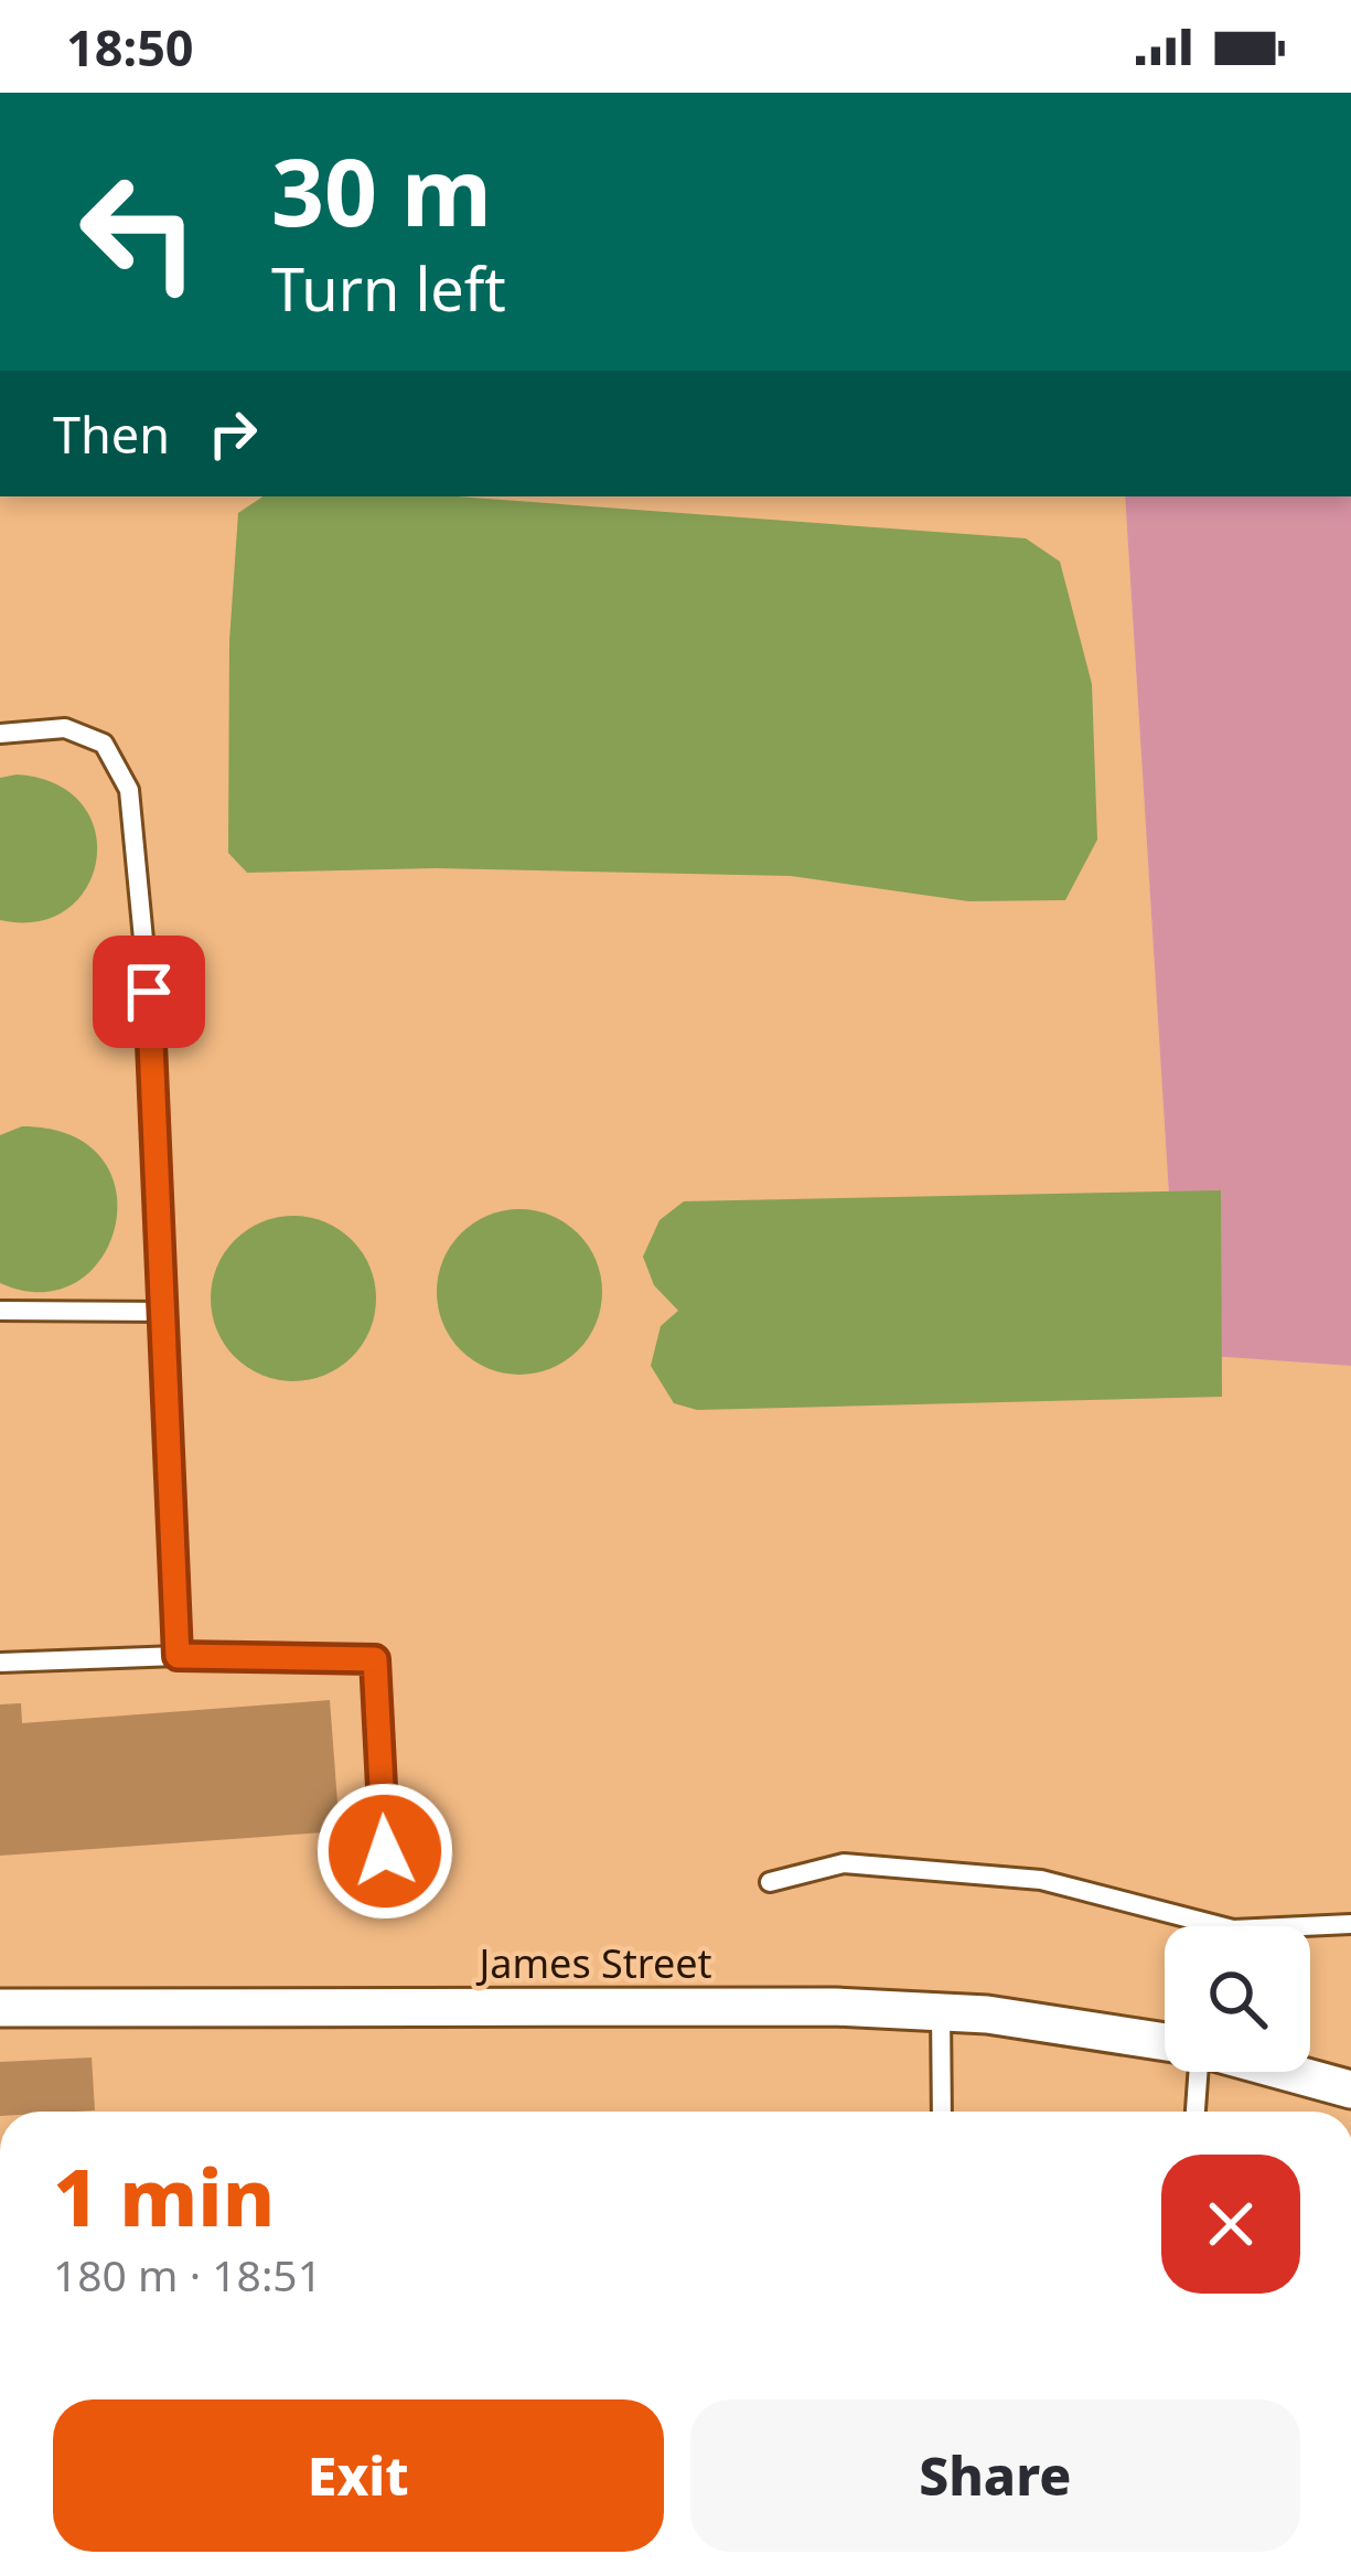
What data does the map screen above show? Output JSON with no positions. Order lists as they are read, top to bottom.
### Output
{
  "streets": {
    "street": ["James Street"]
  },
  "page": {
    "status": "18:50",
    "turn": ["30 m", "Turn left"],
    "then": "Then",
    "heading": ["1 min", "180 m · 18:51"],
    "buttons": ["Exit", "Share"]
  }
}
